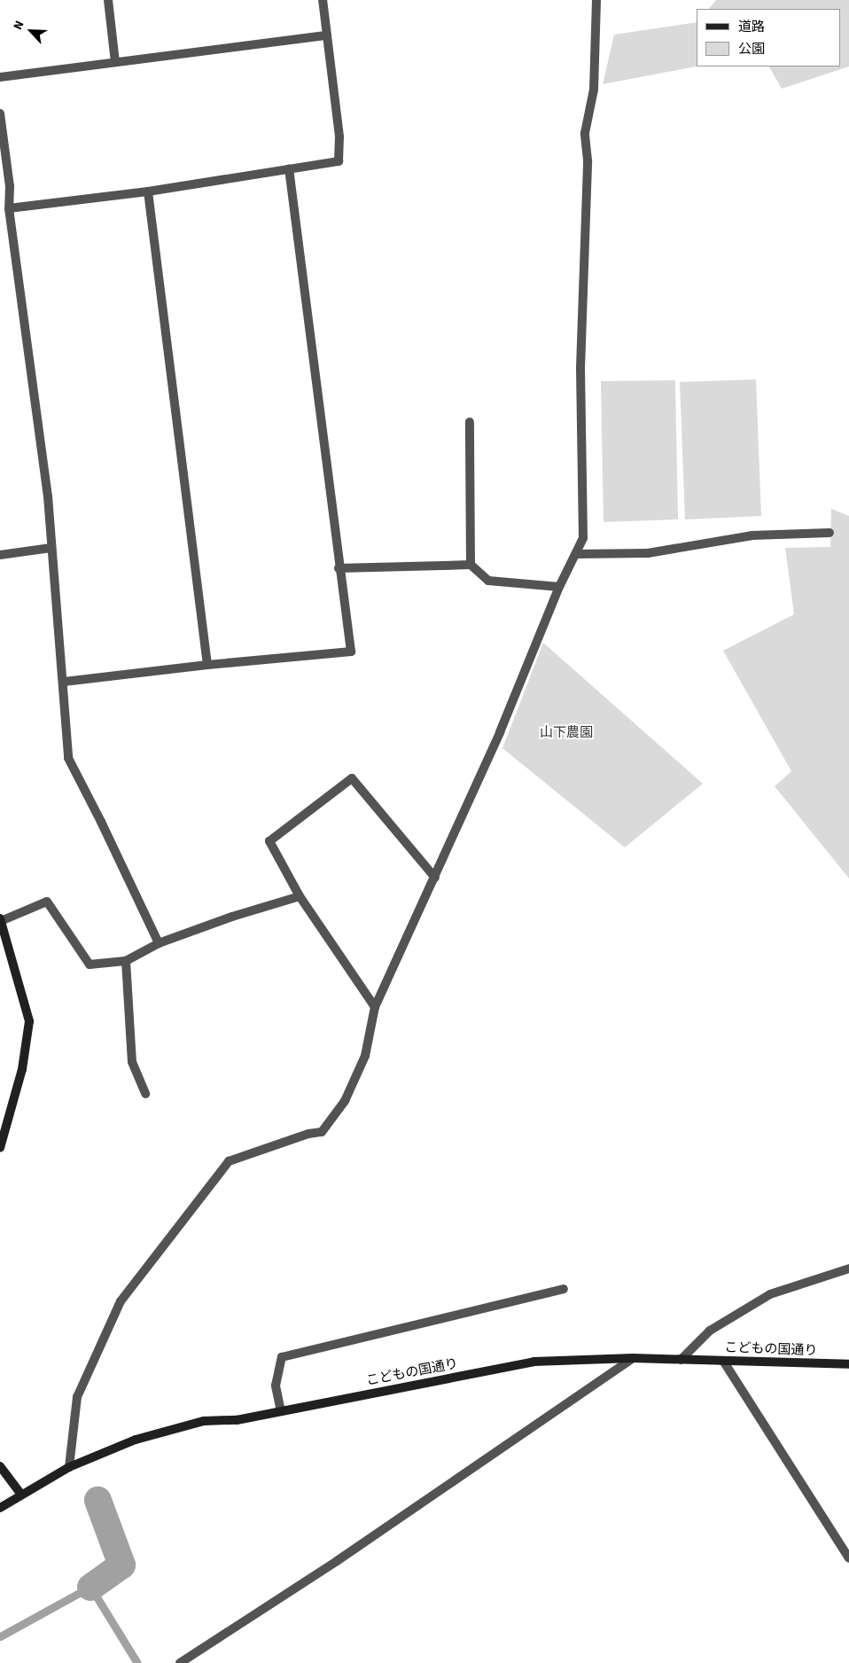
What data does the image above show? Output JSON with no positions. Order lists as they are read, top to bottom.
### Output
{
  "streets": {
    "main road": ["こどもの国通り"]
  },
  "parks": ["山下農園"],
  "legend": ["道路", "公園"],
  "north": "top left"
}
